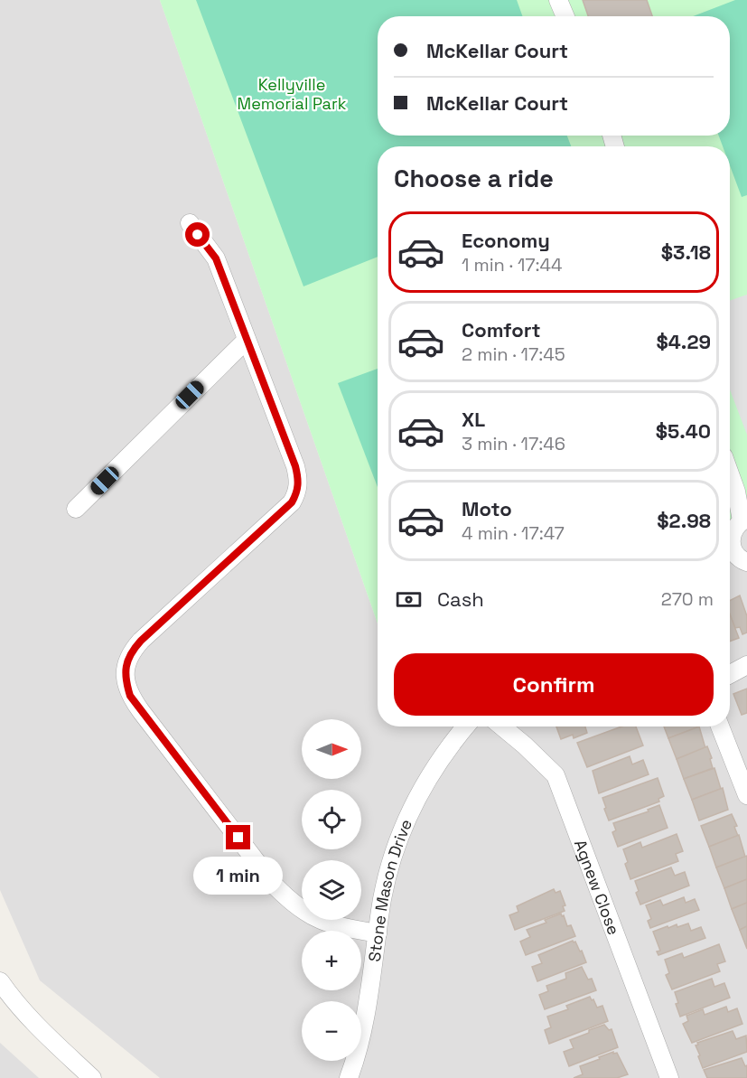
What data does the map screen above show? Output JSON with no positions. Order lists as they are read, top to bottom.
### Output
{
  "streets": {
    "street": ["Agnew Close", "Stone Mason Drive"]
  },
  "parks": ["Kellyville Memorial Park"],
  "north": "right",
  "page": {
    "banner": ["McKellar Court", "McKellar Court"],
    "heading": "Choose a ride",
    "list": [
      {
        "name": "Economy",
        "note": "1 min · 17:44",
        "value": "$3.18"
      },
      {
        "name": "Comfort",
        "note": "2 min · 17:45",
        "value": "$4.29"
      },
      {
        "name": "XL",
        "note": "3 min · 17:46",
        "value": "$5.40"
      },
      {
        "name": "Moto",
        "note": "4 min · 17:47",
        "value": "$2.98"
      }
    ],
    "pay": ["Cash", "270 m"],
    "buttons": "Confirm",
    "map_buttons": ["+", "−"],
    "bubble": "1 min"
  }
}
